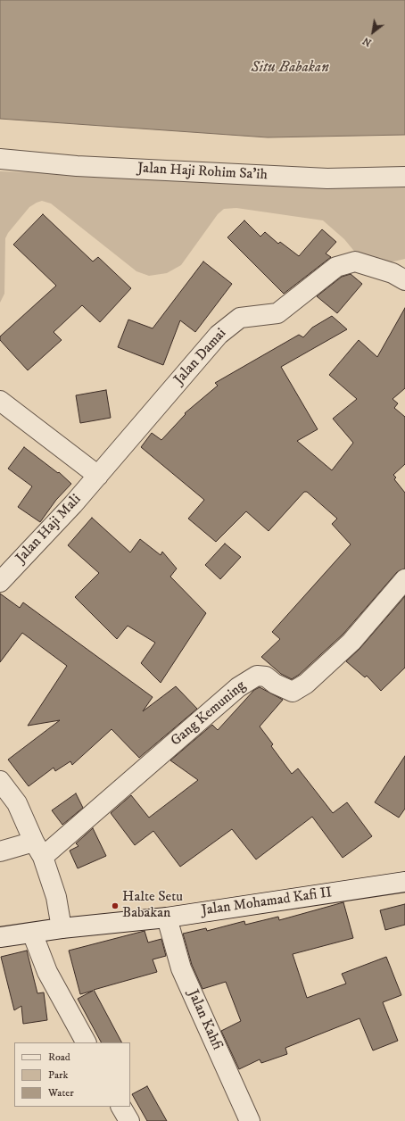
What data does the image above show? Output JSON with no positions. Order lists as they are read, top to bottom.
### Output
{
  "streets": {
    "street": [
      "Jalan Haji Rohim Sa'ih",
      "Jalan Damai",
      "Jalan Haji Mali",
      "Gang Kemuning",
      "Jalan Mohamad Kafi II",
      "Jalan Kahfi"
    ]
  },
  "crossings": [
    ["Jalan Damai", "Jalan Haji Mali"],
    ["Jalan Mohamad Kafi II", "Jalan Kahfi"]
  ],
  "water": ["Situ Babakan"],
  "places": ["Halte Setu Babakan"],
  "legend": ["Road", "Park", "Water"],
  "north": "bottom left"
}
